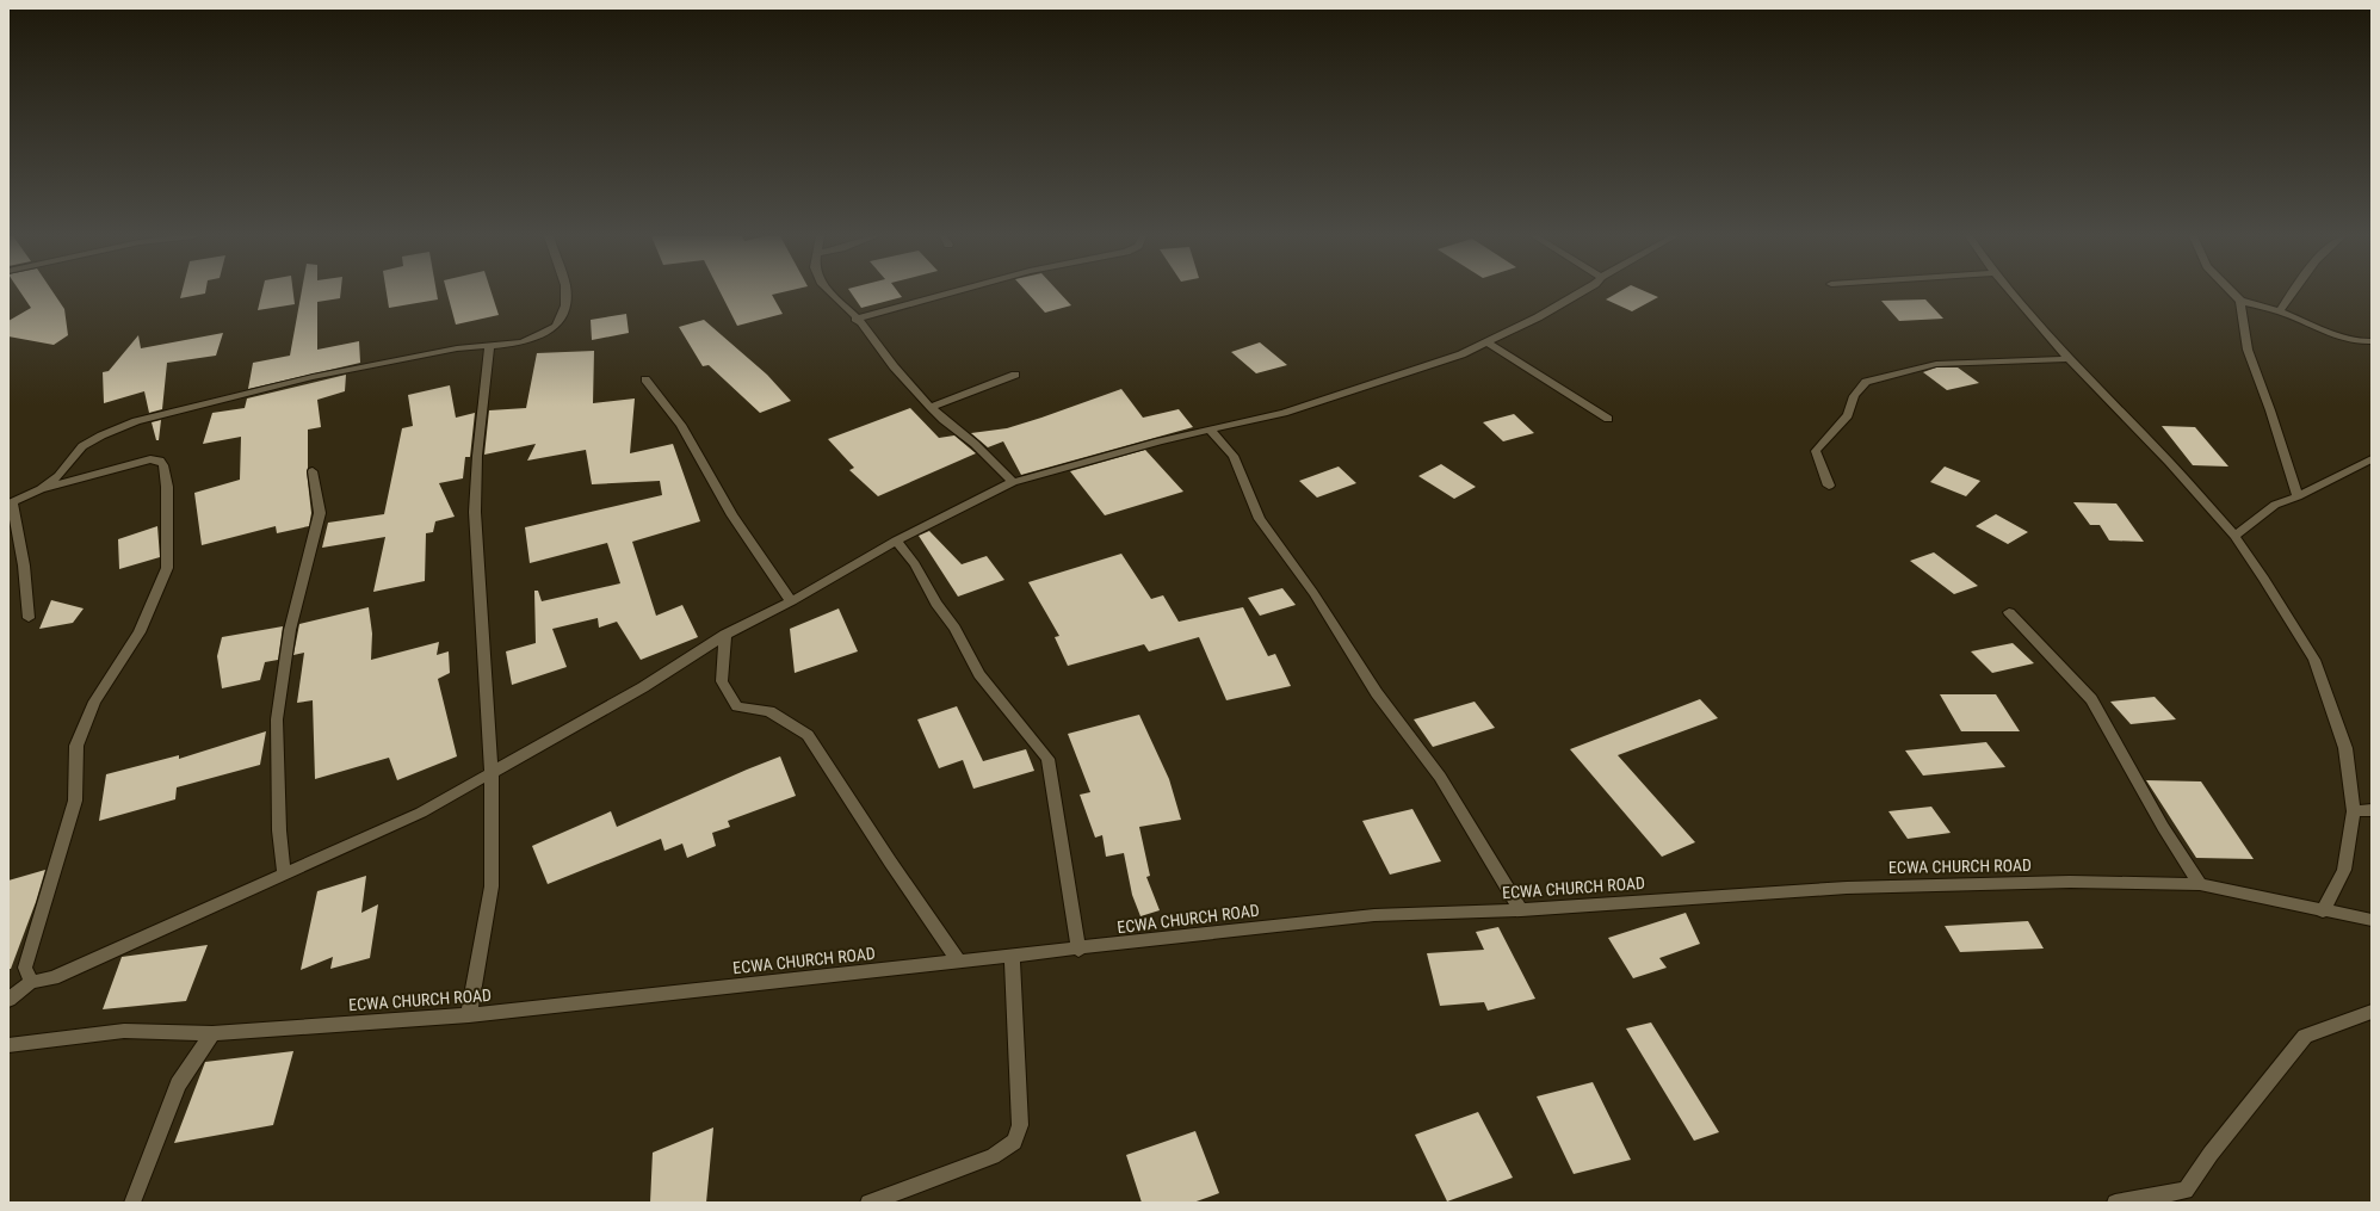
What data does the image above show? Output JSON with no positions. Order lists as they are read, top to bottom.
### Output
{
  "streets": {
    "street": ["ECWA CHURCH ROAD"]
  }
}
